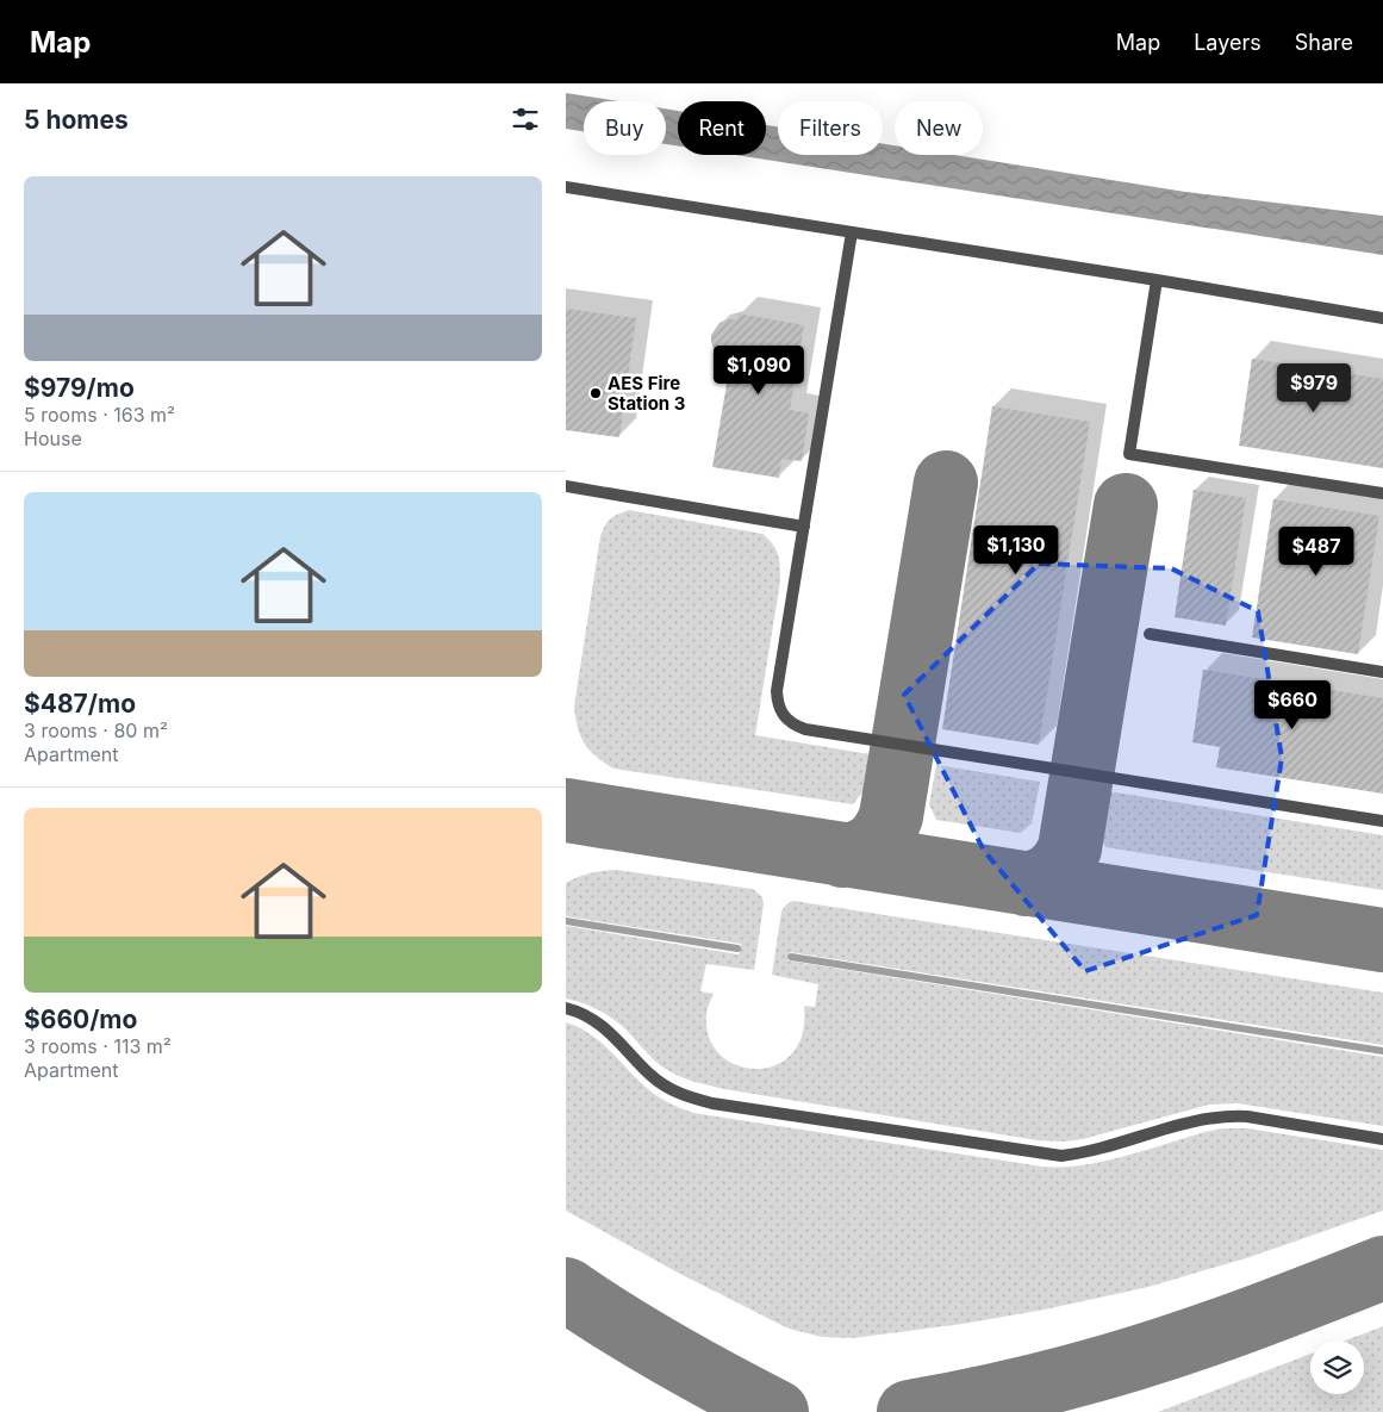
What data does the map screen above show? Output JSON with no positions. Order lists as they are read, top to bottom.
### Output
{
  "places": ["AES Fire Station 3"],
  "page": {
    "header": "Map",
    "nav": ["Map", "Layers", "Share"],
    "heading": "5 homes",
    "chip": [
      "Buy",
      "Rent",
      "Filters",
      "New"
    ],
    "list": [
      {
        "name": "$979/mo",
        "note": "5 rooms · 163 m² · House"
      },
      {
        "name": "$487/mo",
        "note": "3 rooms · 80 m² · Apartment"
      },
      {
        "name": "$660/mo",
        "note": "3 rooms · 113 m² · Apartment"
      }
    ],
    "price": [
      "$1,090",
      "$979",
      "$1,130",
      "$487",
      "$660"
    ]
  }
}
